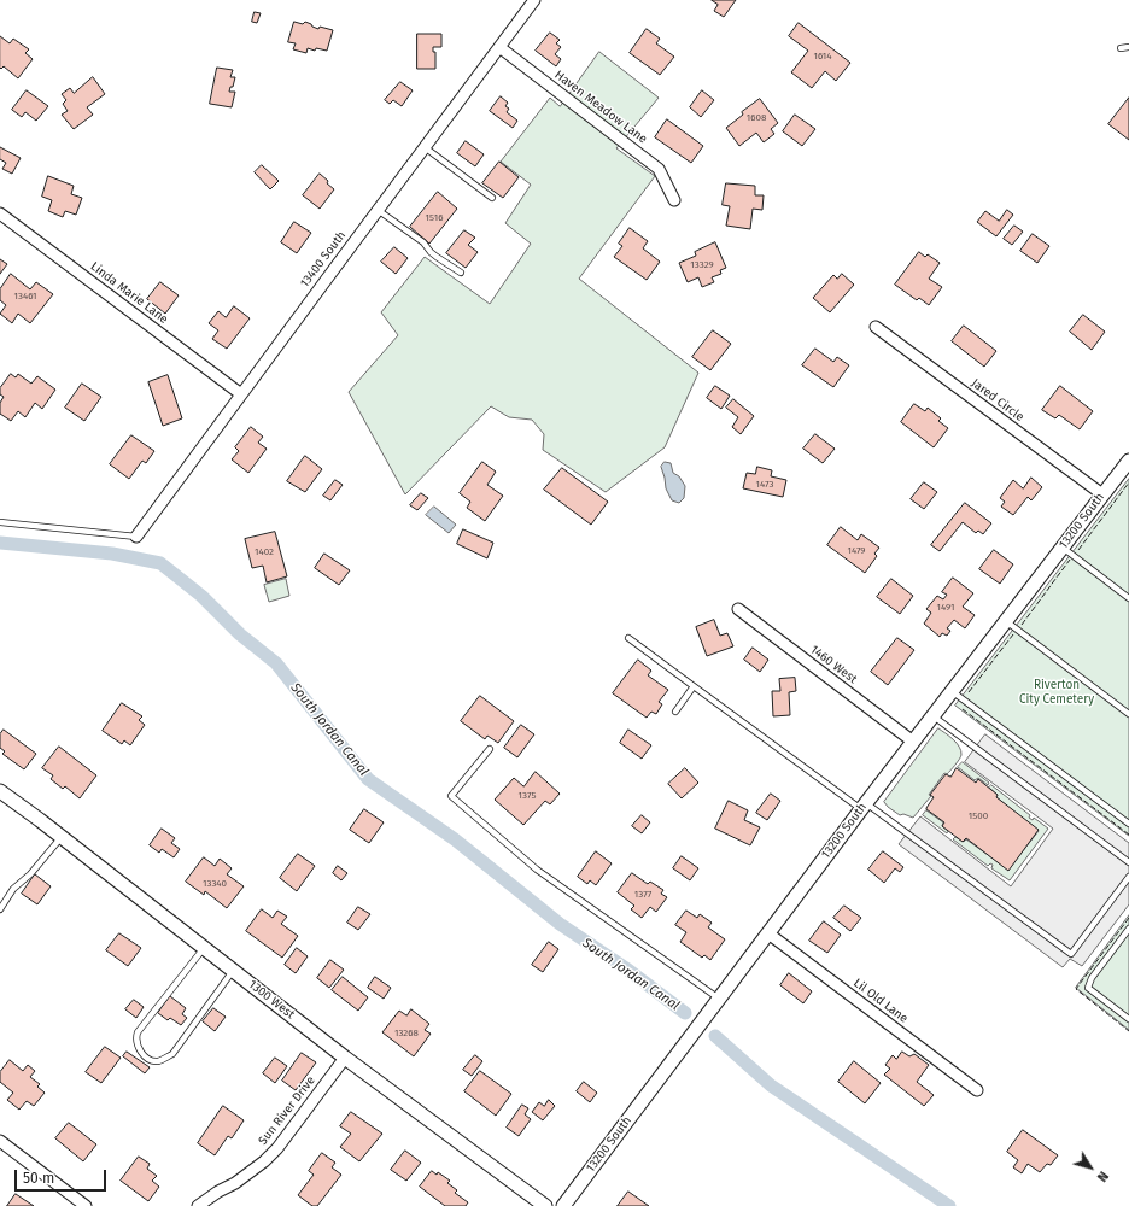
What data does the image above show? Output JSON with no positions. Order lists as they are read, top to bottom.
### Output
{
  "streets": {
    "street": [
      "Haven Meadow Lane",
      "13400 South",
      "Linda Marie Lane",
      "Jared Circle",
      "13200 South",
      "1460 West",
      "1300 West",
      "Lil Old Lane",
      "Sun River Drive"
    ]
  },
  "crossings": [
    ["Haven Meadow Lane", "13400 South"],
    ["13400 South", "Linda Marie Lane"],
    ["Jared Circle", "13200 South"],
    ["13200 South", "1460 West"],
    ["13200 South", "Lil Old Lane"],
    ["1300 West", "Sun River Drive"]
  ],
  "water": ["South Jordan Canal"],
  "parks": ["Riverton City Cemetery"],
  "house_numbers": [
    "1614",
    "1608",
    "1516",
    "13329",
    "13461",
    "1473",
    "1479",
    "1402",
    "1491",
    "1375",
    "1500",
    "13340",
    "1377",
    "13268"
  ],
  "scale_bar": "50 m",
  "north": "bottom right"
}
